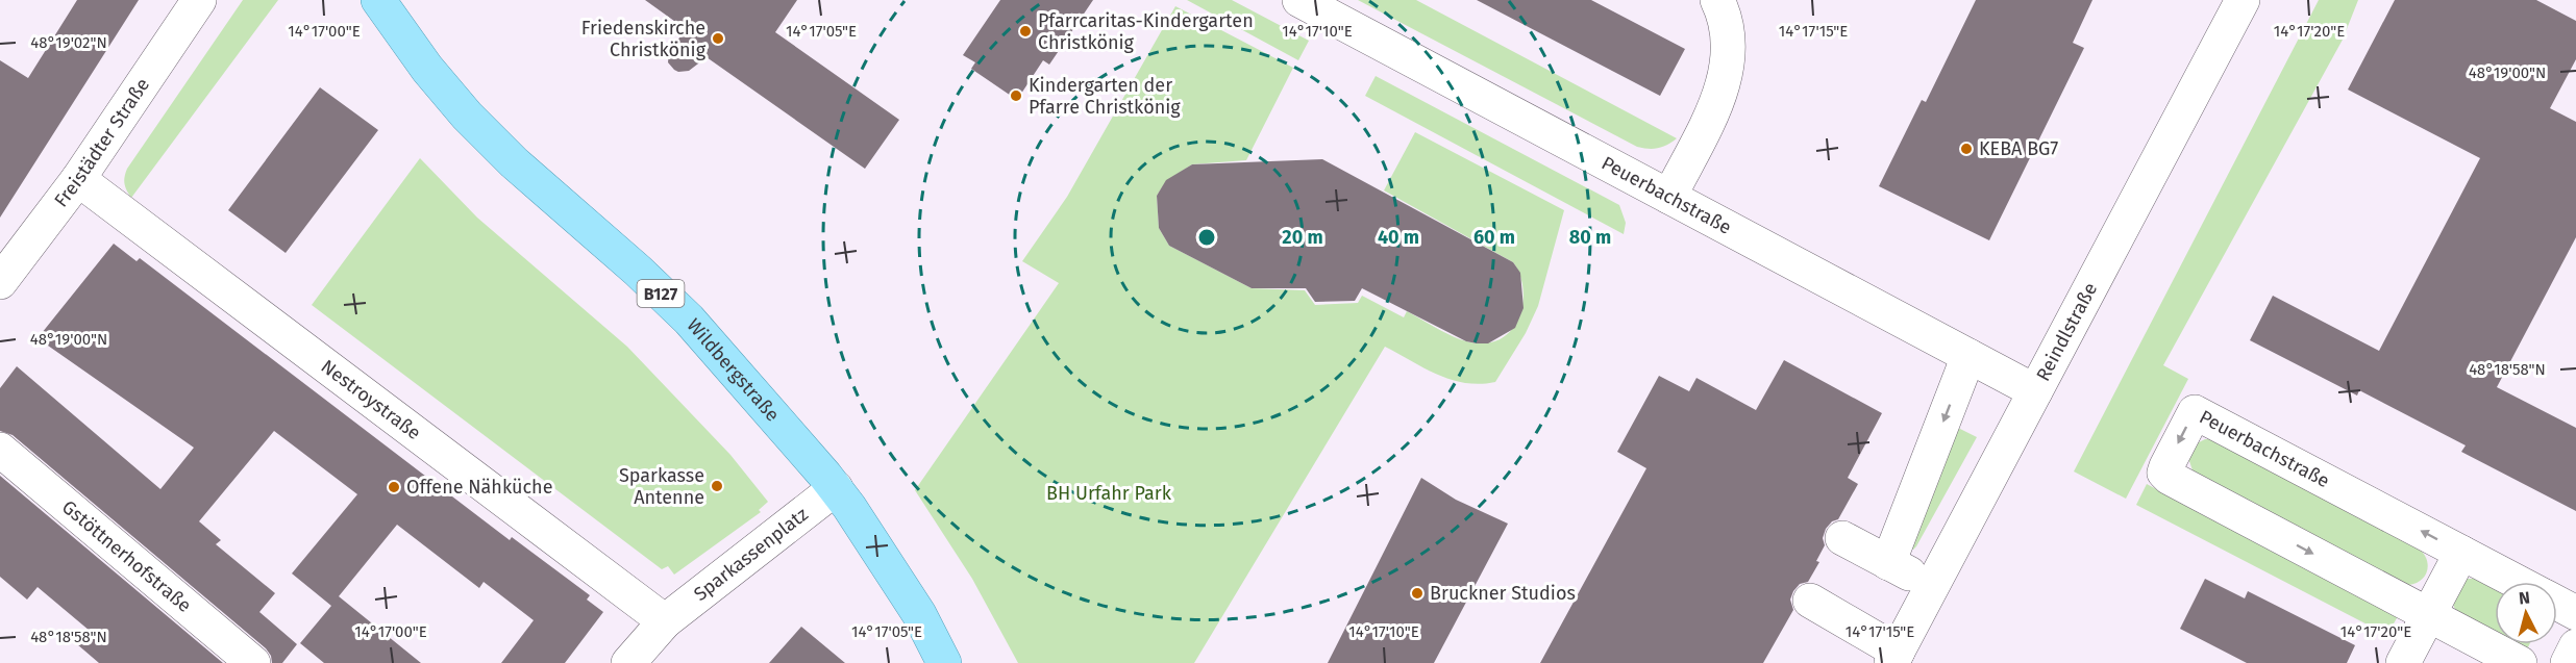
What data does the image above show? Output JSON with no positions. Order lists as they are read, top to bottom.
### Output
{
  "streets": {
    "main road": ["B127", "Wildbergstraße"],
    "street": [
      "Freistädter Straße",
      "Peuerbachstraße",
      "Reindlstraße",
      "Nestroystraße",
      "Sparkassenplatz",
      "Gstöttnerhofstraße"
    ]
  },
  "crossings": [
    ["Freistädter Straße", "Nestroystraße"],
    ["Peuerbachstraße", "Reindlstraße"],
    ["Wildbergstraße", "Sparkassenplatz"],
    ["Nestroystraße", "Sparkassenplatz"]
  ],
  "parks": ["BH Urfahr Park"],
  "places": [
    "Pfarrcaritas-Kindergarten Christkönig",
    "Friedenskirche Christkönig",
    "Kindergarten der Pfarre Christkönig",
    "KEBA BG7",
    "Sparkasse Antenne",
    "Offene Nähküche",
    "Bruckner Studios"
  ],
  "north": "top",
  "coordinates": [
    "14°17'00\"E",
    "14°17'05\"E",
    "14°17'10\"E",
    "14°17'15\"E",
    "14°17'20\"E",
    "48°19'02\"N",
    "48°19'00\"N",
    "48°18'58\"N"
  ],
  "rings": [
    "20 m",
    "40 m",
    "60 m",
    "80 m"
  ]
}
